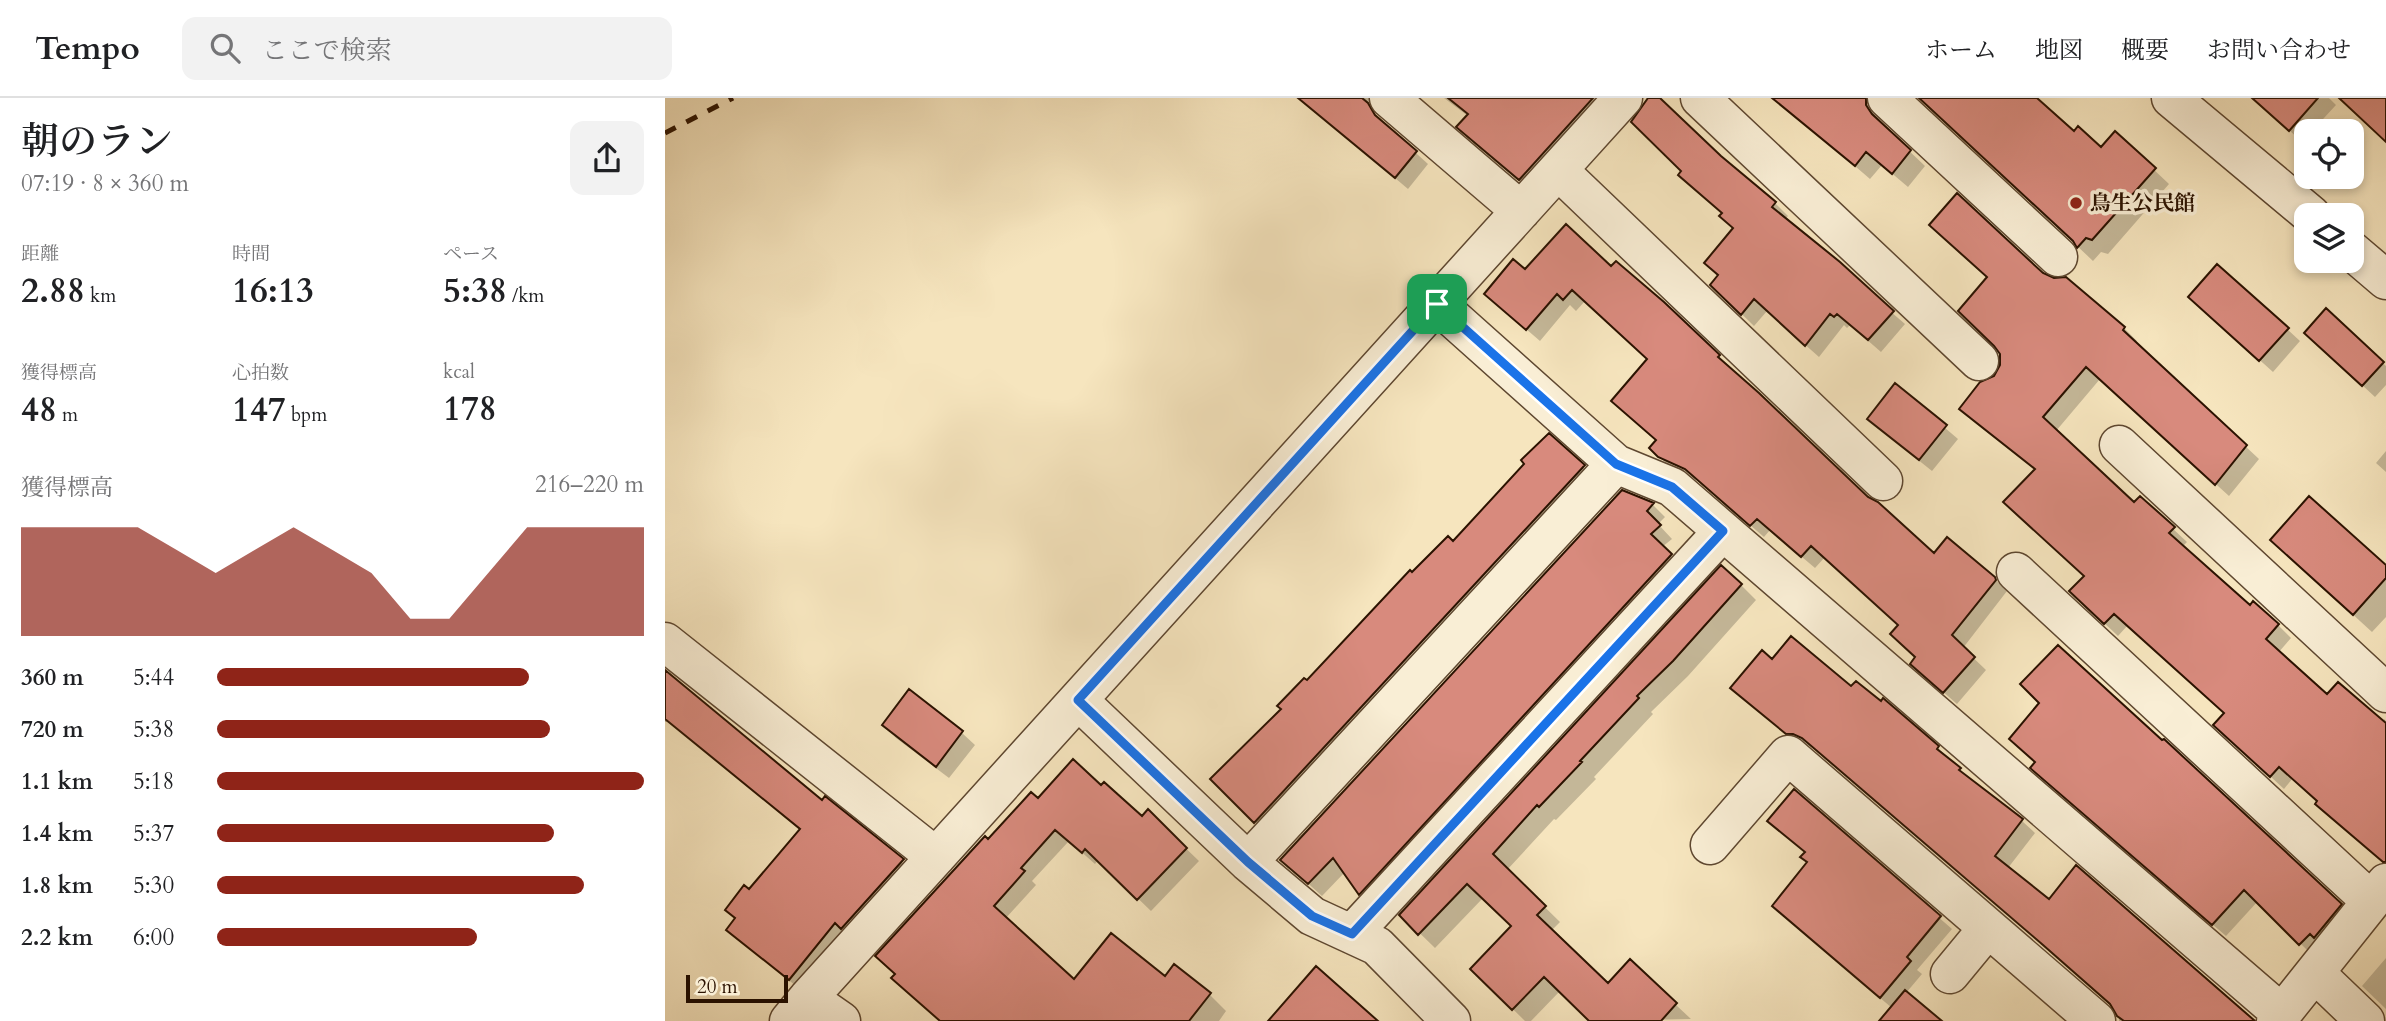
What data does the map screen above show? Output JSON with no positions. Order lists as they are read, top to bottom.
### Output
{
  "places": ["鳥生公民館"],
  "scale_bar": "20 m",
  "page": {
    "header": "Tempo",
    "search": "ここで検索",
    "nav": [
      "ホーム",
      "地図",
      "概要",
      "お問い合わせ"
    ],
    "heading": ["朝のラン", "07:19 · 8 × 360 m"],
    "stats": [
      ["距離", "2.88 km"],
      ["時間", "16:13"],
      ["ペース", "5:38 /km"],
      ["獲得標高", "48 m"],
      ["心拍数", "147 bpm"],
      ["kcal", "178"]
    ],
    "chart": ["獲得標高", "216–220 m"],
    "list": [
      {
        "name": "360 m",
        "note": "5:44"
      },
      {
        "name": "720 m",
        "note": "5:38"
      },
      {
        "name": "1.1 km",
        "note": "5:18"
      },
      {
        "name": "1.4 km",
        "note": "5:37"
      },
      {
        "name": "1.8 km",
        "note": "5:30"
      },
      {
        "name": "2.2 km",
        "note": "6:00"
      }
    ],
    "scale": "20 m"
  }
}
